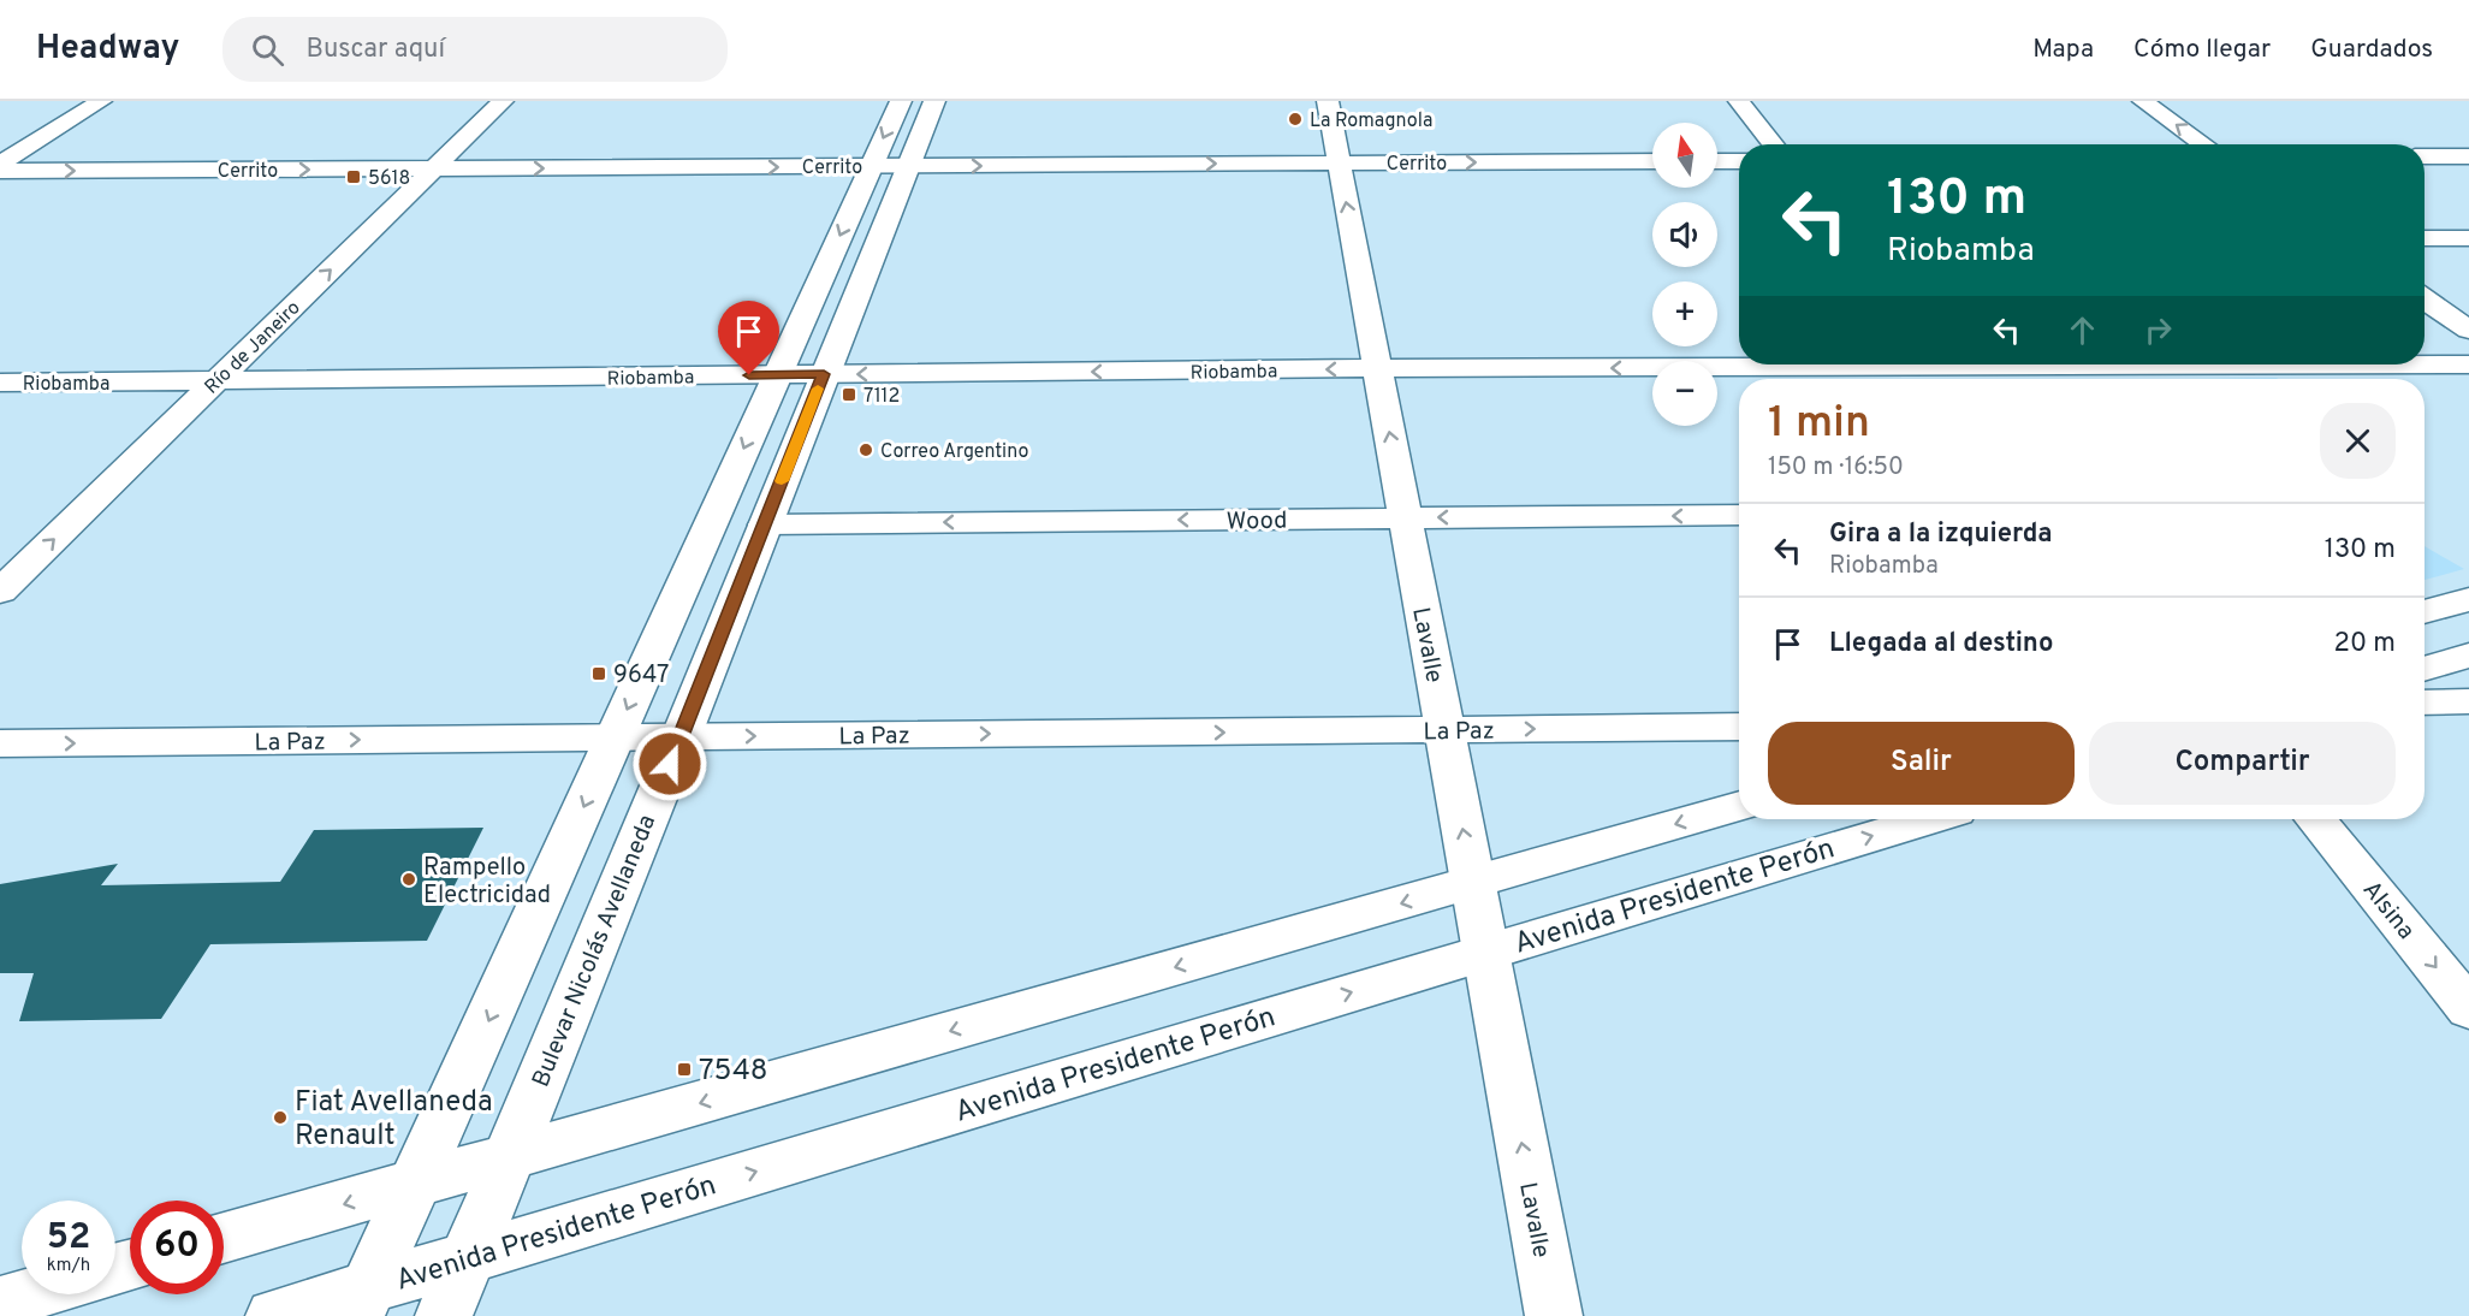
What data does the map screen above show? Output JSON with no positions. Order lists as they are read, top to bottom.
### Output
{
  "streets": {
    "street": [
      "Cerrito",
      "Río de Janeiro",
      "Riobamba",
      "Wood",
      "Lavalle",
      "La Paz",
      "Avenida Presidente Perón",
      "Alsina",
      "Bulevar Nicolás Avellaneda"
    ]
  },
  "crossings": [
    ["Cerrito", "Río de Janeiro"],
    ["Cerrito", "Lavalle"],
    ["Cerrito", "Bulevar Nicolás Avellaneda"],
    ["Río de Janeiro", "Riobamba"],
    ["Riobamba", "Lavalle"],
    ["Riobamba", "Bulevar Nicolás Avellaneda"],
    ["Wood", "Lavalle"],
    ["Wood", "Bulevar Nicolás Avellaneda"],
    ["Lavalle", "La Paz"],
    ["Lavalle", "Avenida Presidente Perón"],
    ["La Paz", "Bulevar Nicolás Avellaneda"],
    ["Avenida Presidente Perón", "Bulevar Nicolás Avellaneda"]
  ],
  "one_way": [
    "Cerrito",
    "Río de Janeiro",
    "Riobamba",
    "Wood",
    "Lavalle",
    "Alsina"
  ],
  "places": {
    "other": [
      "La Romagnola",
      "Correo Argentino",
      "Rampello Electricidad",
      "Fiat Avellaneda Renault"
    ],
    "transit": [
      "5618",
      "7112",
      "9647",
      "7548"
    ]
  },
  "north": "top",
  "page": {
    "header": "Headway",
    "search": "Buscar aquí",
    "nav": ["Mapa", "Cómo llegar", "Guardados"],
    "map_buttons": ["+", "−"],
    "turn": ["130 m", "Riobamba"],
    "heading": ["1 min", "150 m · 16:50"],
    "list": [
      {
        "name": "Gira a la izquierda",
        "note": "Riobamba",
        "value": "130 m"
      },
      {
        "name": "Llegada al destino",
        "value": "20 m"
      }
    ],
    "buttons": ["Salir", "Compartir"],
    "speed": "52 km/h",
    "limit": "60"
  }
}
